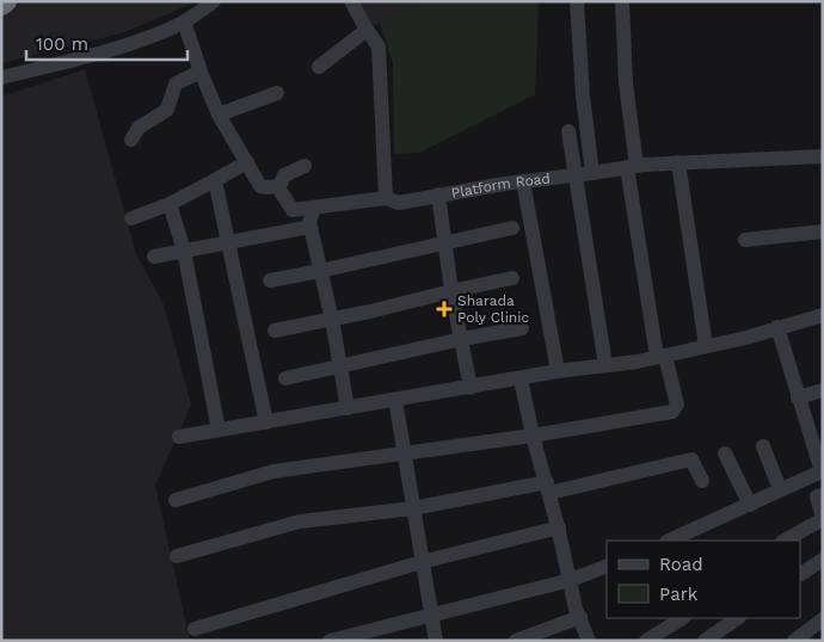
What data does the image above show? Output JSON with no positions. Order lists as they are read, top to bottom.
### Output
{
  "streets": {
    "street": ["Platform Road"]
  },
  "places": {
    "health": ["Sharada Poly Clinic"]
  },
  "legend": ["Road", "Park"],
  "scale_bar": "100 m"
}
